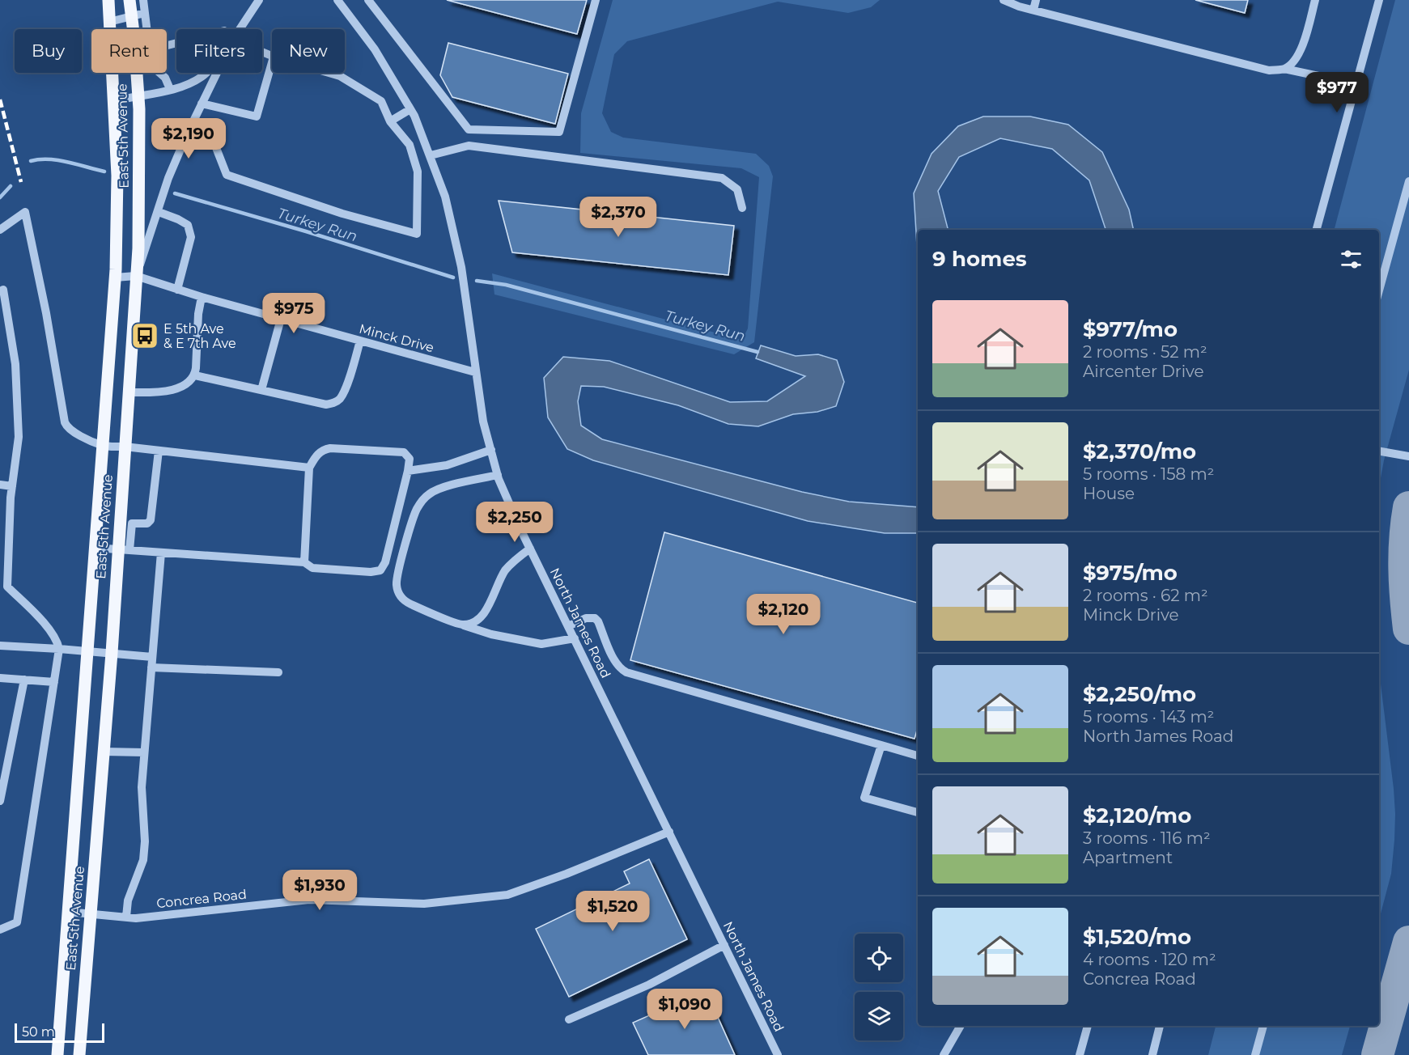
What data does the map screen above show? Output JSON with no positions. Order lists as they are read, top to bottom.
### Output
{
  "streets": {
    "main road": ["East 5th Avenue"],
    "street": ["Minck Drive", "North James Road", "Concrea Road"]
  },
  "crossings": [
    ["East 5th Avenue", "Minck Drive"],
    ["East 5th Avenue", "Concrea Road"],
    ["Minck Drive", "North James Road"],
    ["North James Road", "Concrea Road"]
  ],
  "water": ["Turkey Run"],
  "places": {
    "bus stop": ["E 5th Ave & E 7th Ave"]
  },
  "scale_bar": "50 m",
  "page": {
    "chip": [
      "Buy",
      "Rent",
      "Filters",
      "New"
    ],
    "price": [
      "$977",
      "$2,190",
      "$2,370",
      "$975",
      "$2,250",
      "$2,120",
      "$1,930",
      "$1,520",
      "$1,090"
    ],
    "heading": "9 homes",
    "list": [
      {
        "name": "$977/mo",
        "note": "2 rooms · 52 m² · Aircenter Drive"
      },
      {
        "name": "$2,370/mo",
        "note": "5 rooms · 158 m² · House"
      },
      {
        "name": "$975/mo",
        "note": "2 rooms · 62 m² · Minck Drive"
      },
      {
        "name": "$2,250/mo",
        "note": "5 rooms · 143 m² · North James Road"
      },
      {
        "name": "$2,120/mo",
        "note": "3 rooms · 116 m² · Apartment"
      },
      {
        "name": "$1,520/mo",
        "note": "4 rooms · 120 m² · Concrea Road"
      }
    ],
    "scale": "50 m"
  }
}
